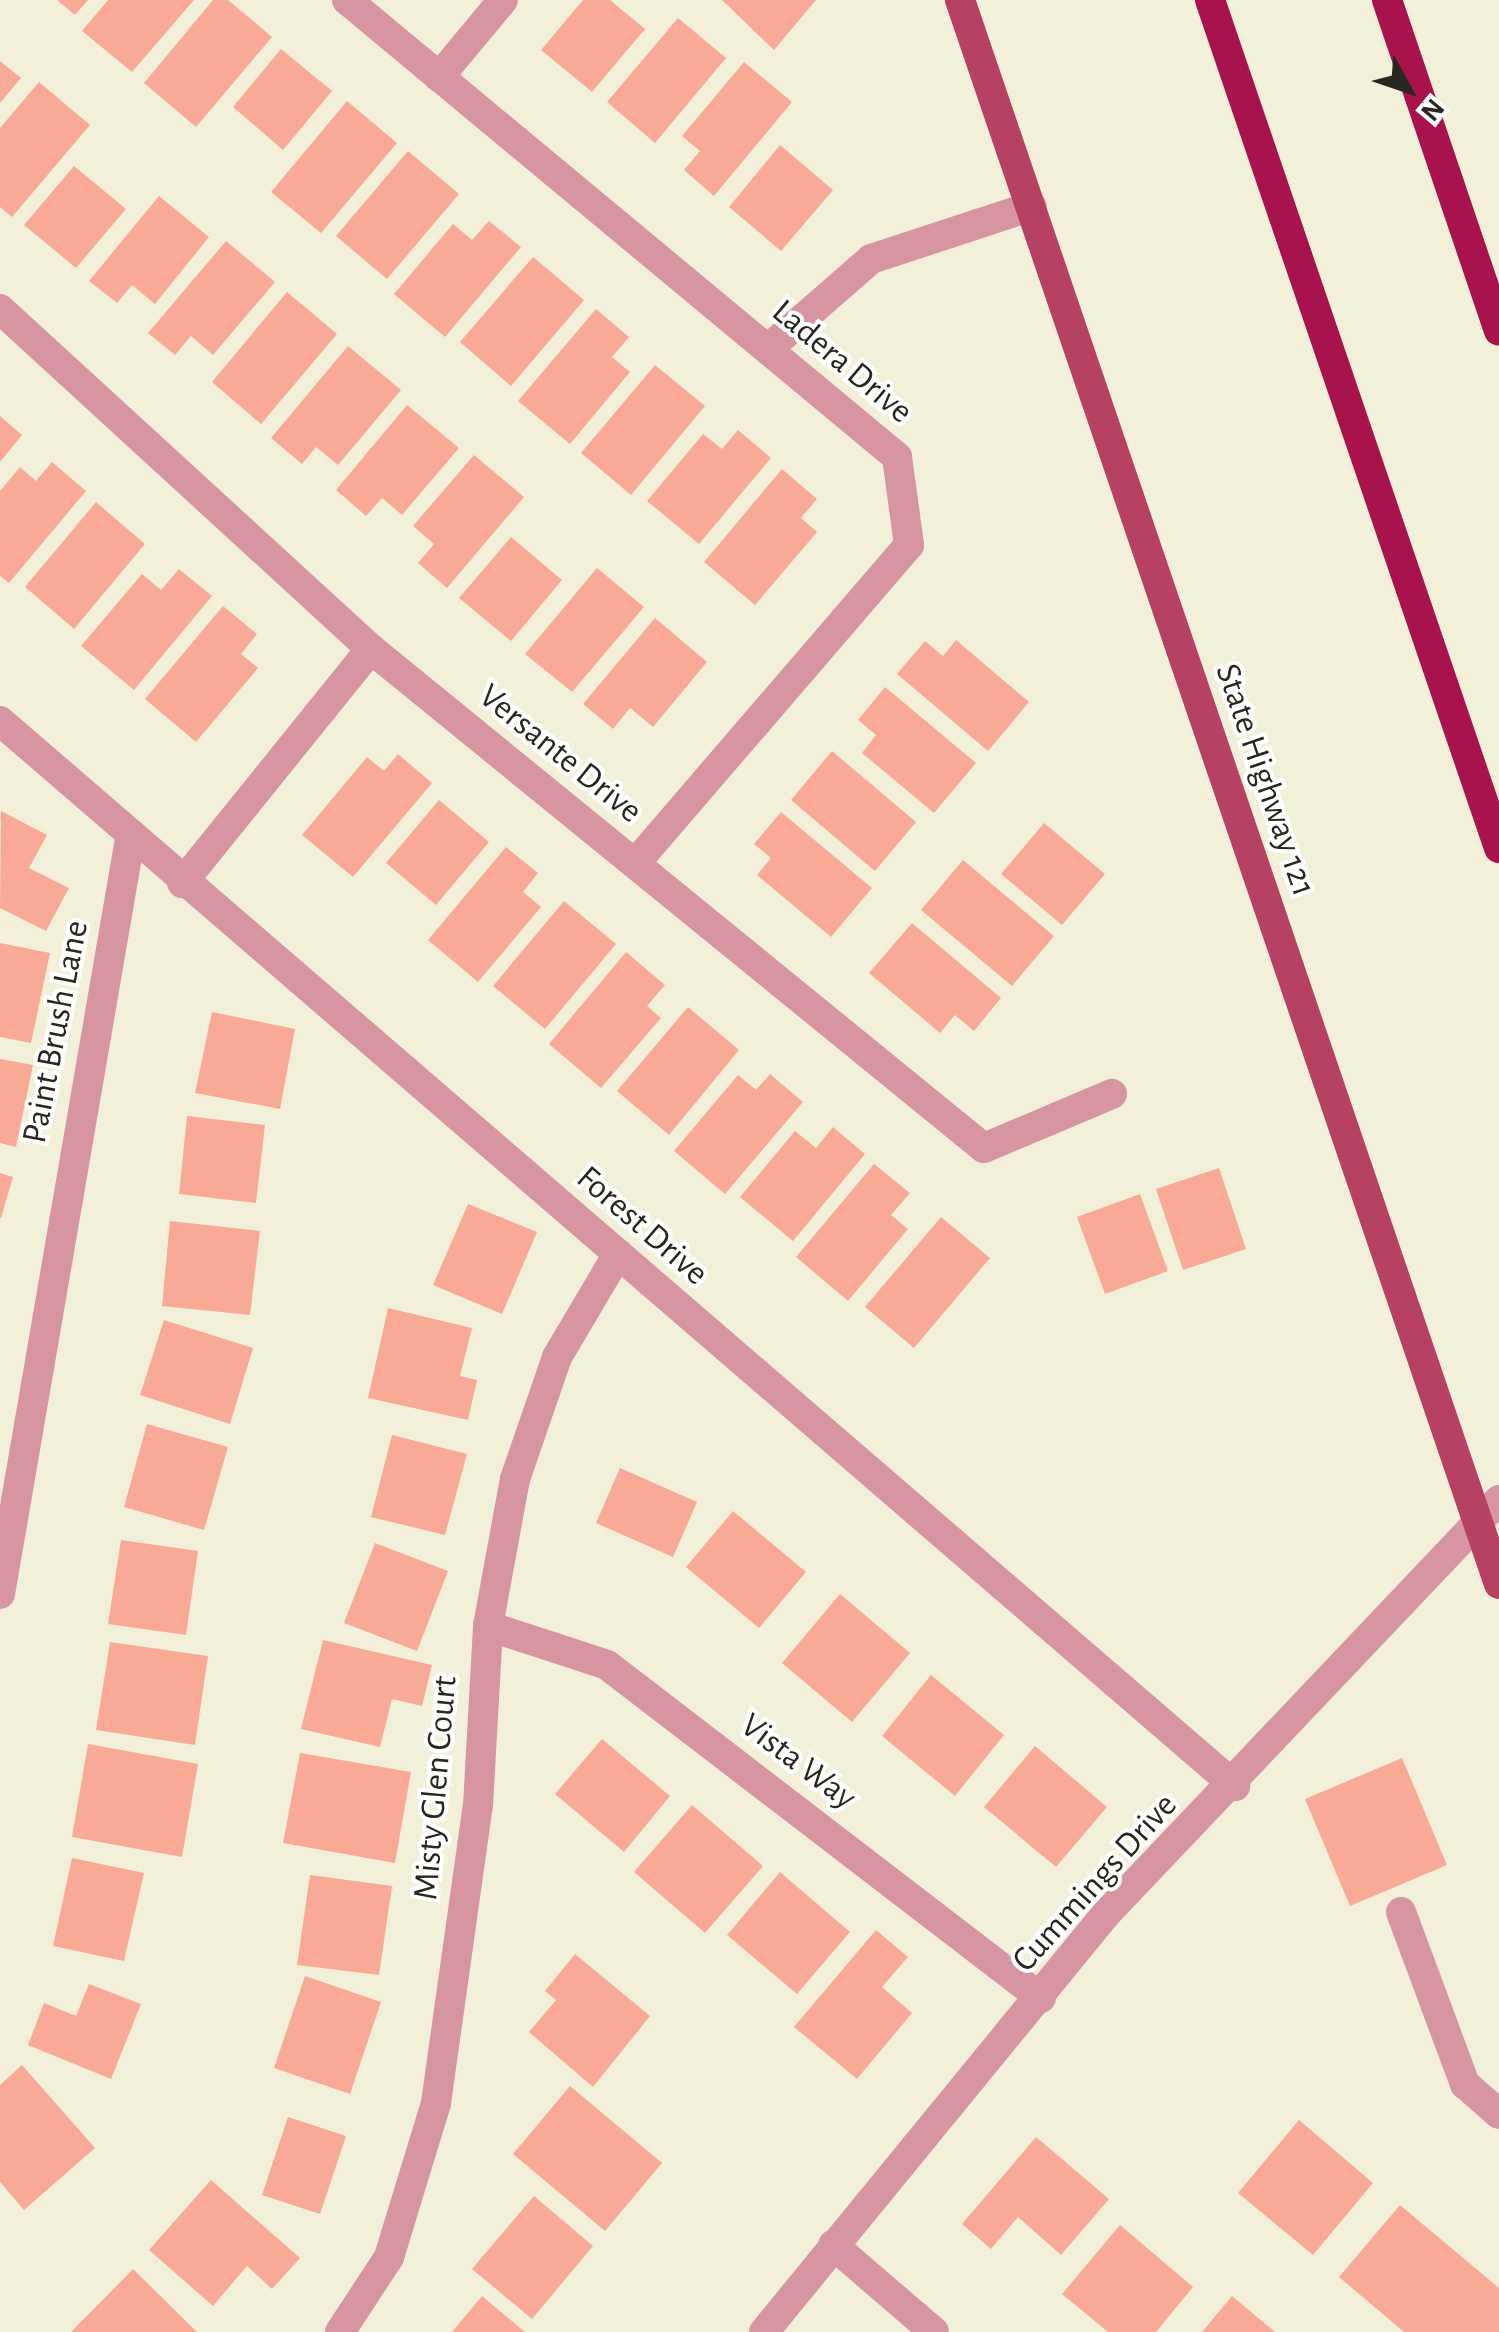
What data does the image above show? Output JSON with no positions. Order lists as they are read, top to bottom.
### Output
{
  "streets": {
    "main road": ["State Highway 121"],
    "street": [
      "Ladera Drive",
      "Versante Drive",
      "Paint Brush Lane",
      "Forest Drive",
      "Vista Way",
      "Misty Glen Court",
      "Cummings Drive"
    ]
  },
  "crossings": [
    ["Ladera Drive", "Versante Drive"],
    ["State Highway 121", "Cummings Drive"],
    ["Paint Brush Lane", "Forest Drive"],
    ["Forest Drive", "Misty Glen Court"],
    ["Forest Drive", "Cummings Drive"],
    ["Vista Way", "Misty Glen Court"],
    ["Vista Way", "Cummings Drive"]
  ],
  "north": "bottom right"
}
